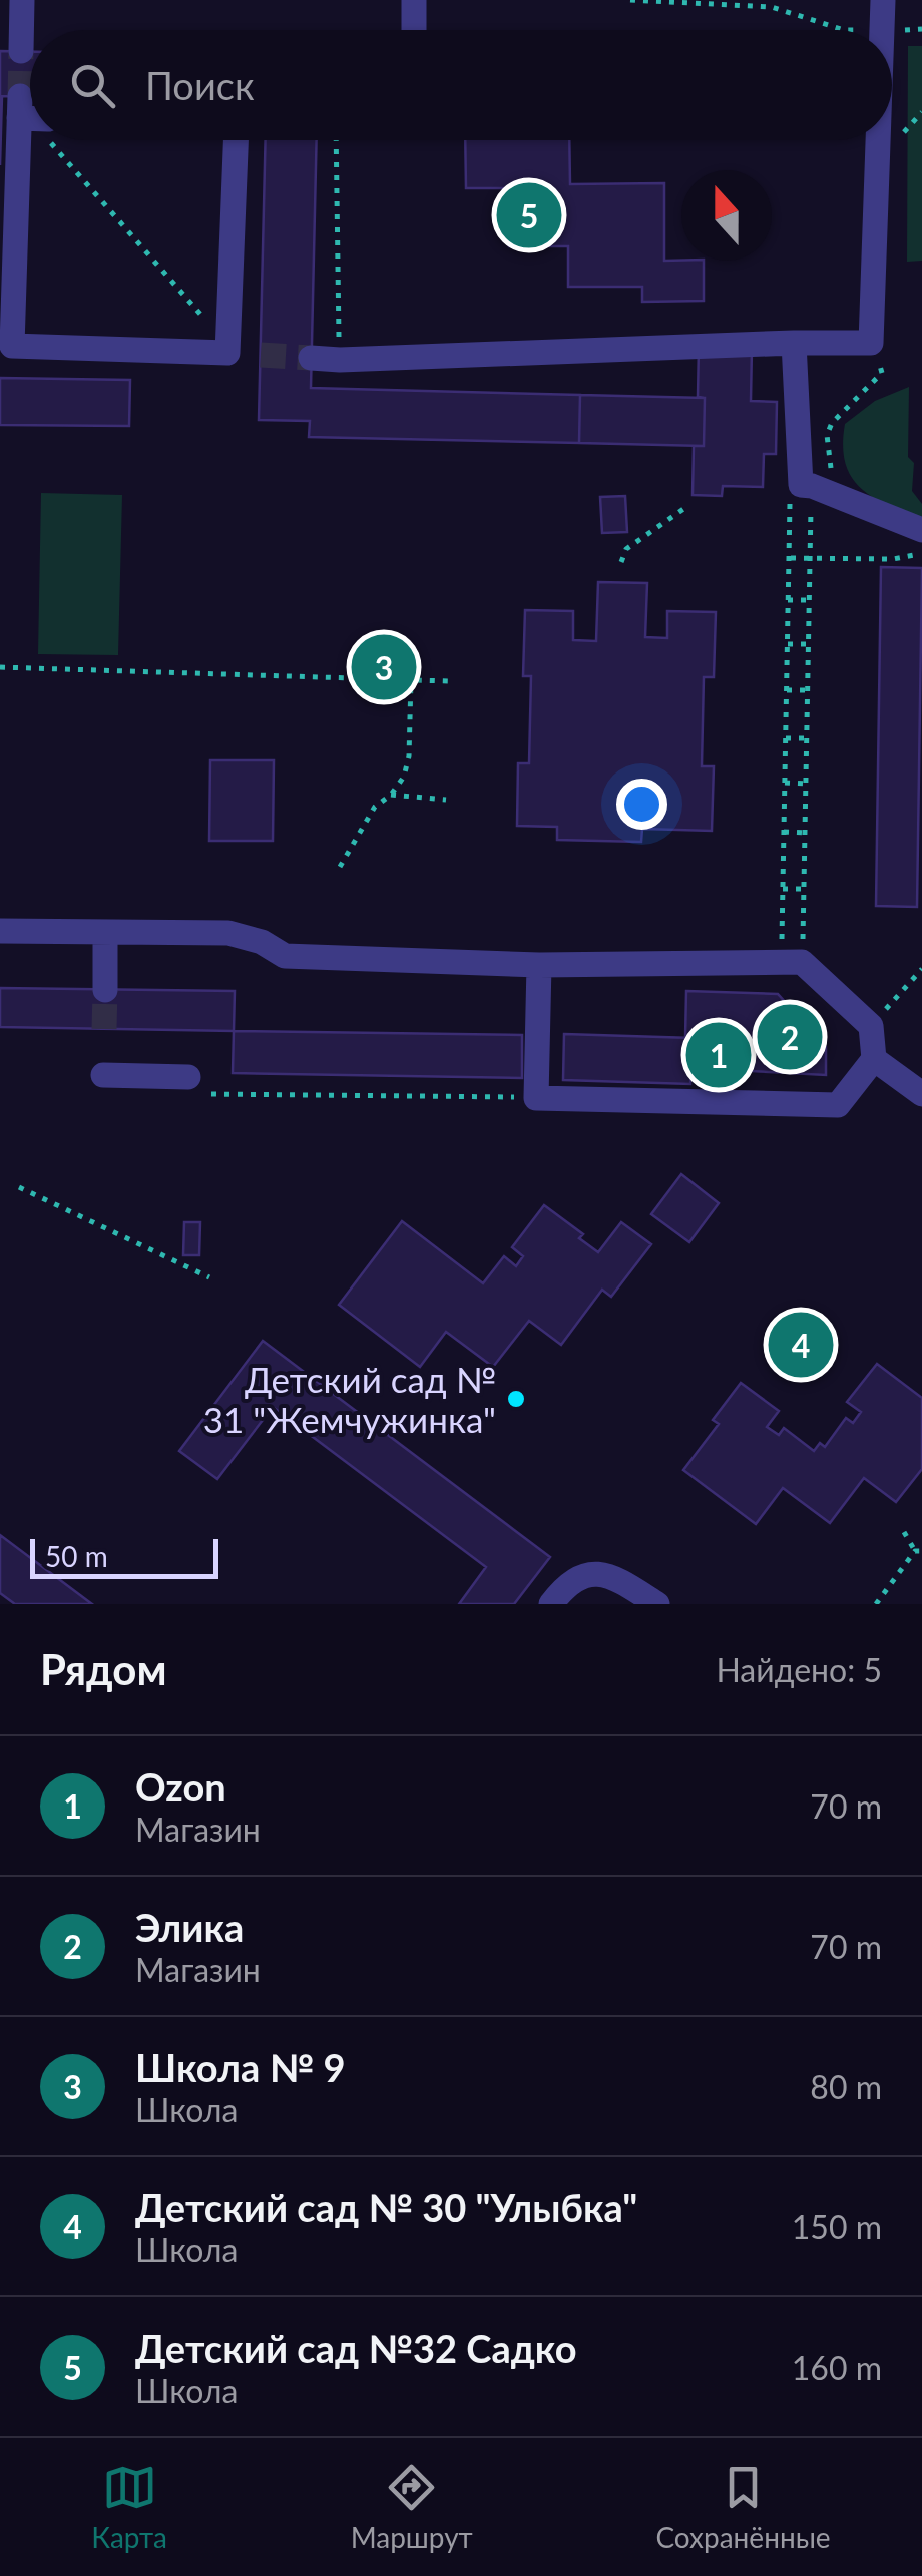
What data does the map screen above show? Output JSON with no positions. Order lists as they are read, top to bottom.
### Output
{
  "places": ["Детский сад № 31 \"Жемчужинка\""],
  "scale_bar": "50 m",
  "north": "top",
  "page": {
    "search": "Поиск",
    "pins": [
      "5",
      "3",
      "2",
      "1",
      "4"
    ],
    "scale": "50 m",
    "heading": ["Рядом", "Найдено: 5"],
    "list": [
      {
        "mark": "1",
        "name": "Ozon",
        "note": "Магазин",
        "value": "70 m"
      },
      {
        "mark": "2",
        "name": "Элика",
        "note": "Магазин",
        "value": "70 m"
      },
      {
        "mark": "3",
        "name": "Школа № 9",
        "note": "Школа",
        "value": "80 m"
      },
      {
        "mark": "4",
        "name": "Детский сад № 30 \"Улыбка\"",
        "note": "Школа",
        "value": "150 m"
      },
      {
        "mark": "5",
        "name": "Детский сад №32 Садко",
        "note": "Школа",
        "value": "160 m"
      }
    ],
    "nav": ["Карта", "Маршрут", "Сохранённые"]
  }
}
